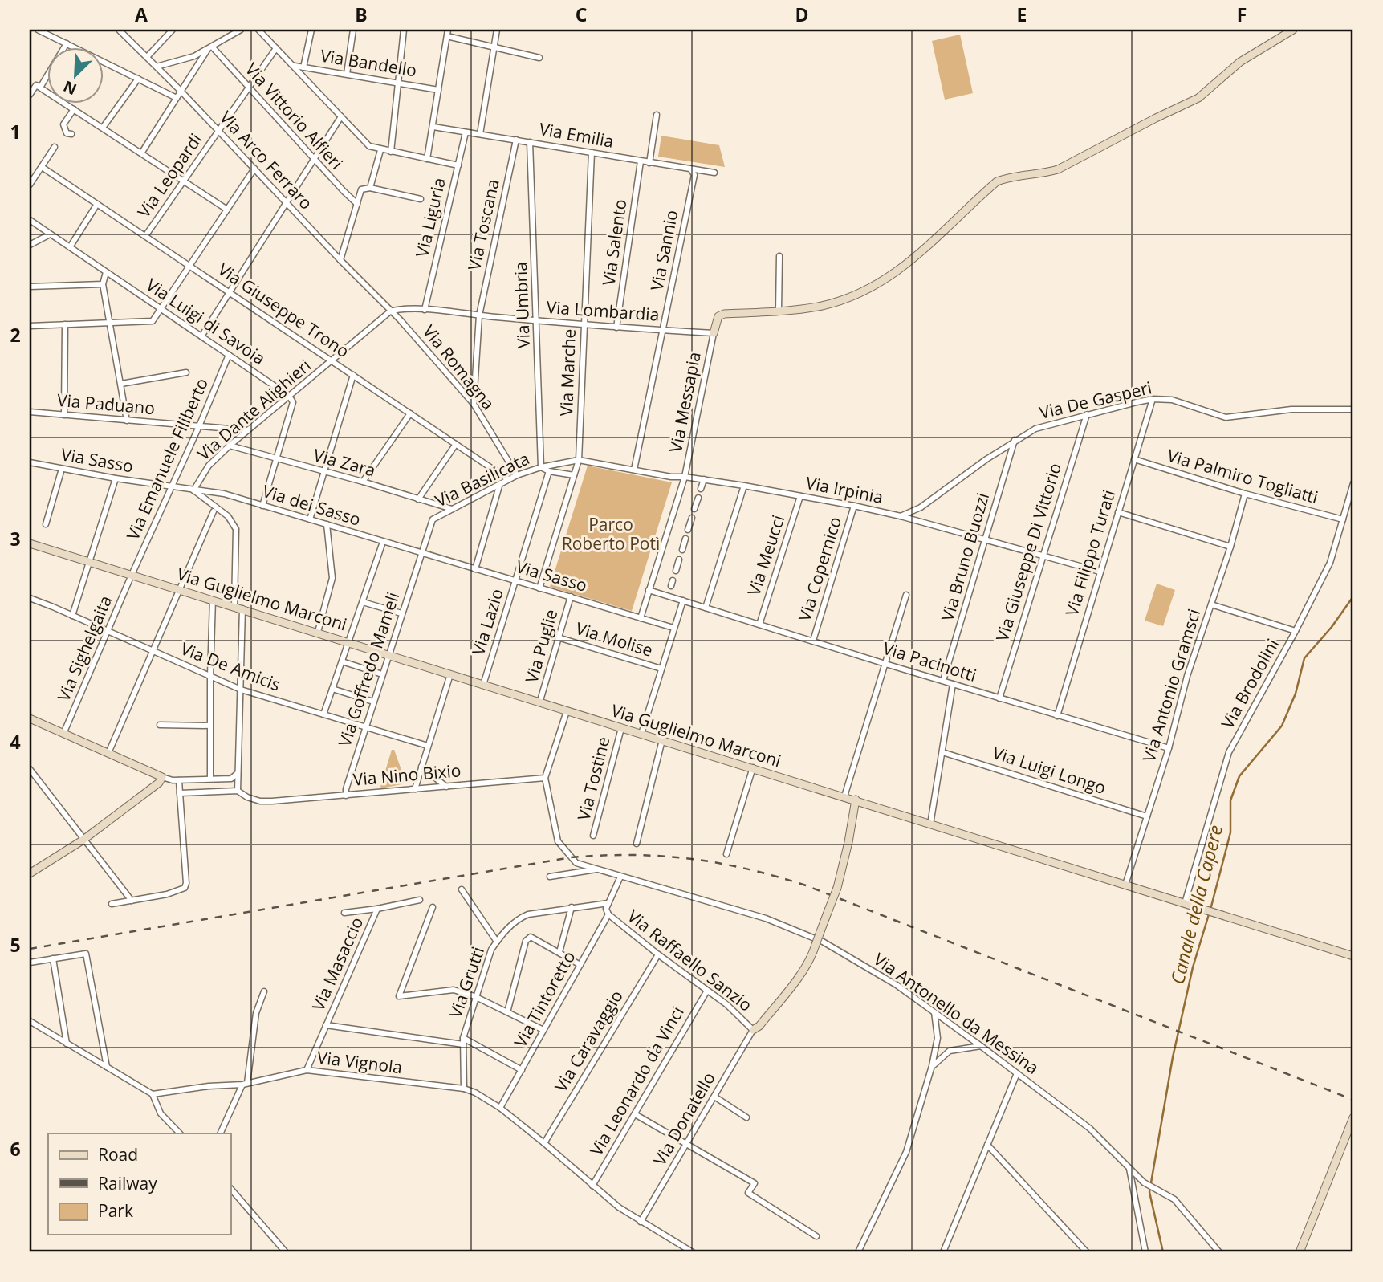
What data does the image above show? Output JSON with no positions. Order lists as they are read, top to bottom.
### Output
{
  "streets": {
    "main road": ["Via Guglielmo Marconi"],
    "street": [
      "Via Bandello",
      "Via Vittorio Alfieri",
      "Via Emilia",
      "Via Arco Ferraro",
      "Via Leopardi",
      "Via Liguria",
      "Via Toscana",
      "Via Salento",
      "Via Sannio",
      "Via Umbria",
      "Via Giuseppe Trono",
      "Via Lombardia",
      "Via Luigi di Savoia",
      "Via Romagna",
      "Via Marche",
      "Via De Gasperi",
      "Via Messapia",
      "Via Paduano",
      "Via Dante Alighieri",
      "Via Emanuele Filiberto",
      "Via Sasso",
      "Via Zara",
      "Via Palmiro Togliatti",
      "Via Basilicata",
      "Via Irpinia",
      "Via dei Sasso",
      "Via Giuseppe Di Vittorio",
      "Via Filippo Turati",
      "Via Meucci",
      "Via Bruno Buozzi",
      "Via Copernico",
      "Via Lazio",
      "Via Molise",
      "Via Puglie",
      "Via Sighelgaita",
      "Via Pacinotti",
      "Via De Amicis",
      "Via Goffredo Mameli",
      "Via Brodolini",
      "Via Antonio Gramsci",
      "Via Luigi Longo",
      "Via Nino Bixio",
      "Via Tostine",
      "Via Raffaello Sanzio",
      "Via Masaccio",
      "Via Grutti",
      "Via Tintoretto",
      "Via Antonello da Messina",
      "Via Caravaggio",
      "Via Vignola",
      "Via Leonardo da Vinci",
      "Via Donatello"
    ]
  },
  "crossings": [
    ["Via Vittorio Alfieri", "Via Leopardi"],
    ["Via Emilia", "Via Liguria"],
    ["Via Emilia", "Via Toscana"],
    ["Via Emilia", "Via Salento"],
    ["Via Emilia", "Via Sannio"],
    ["Via Emilia", "Via Umbria"],
    ["Via Emilia", "Via Marche"],
    ["Via Arco Ferraro", "Via Leopardi"],
    ["Via Arco Ferraro", "Via Lombardia"],
    ["Via Arco Ferraro", "Via Romagna"],
    ["Via Arco Ferraro", "Via Dante Alighieri"],
    ["Via Leopardi", "Via Giuseppe Trono"],
    ["Via Liguria", "Via Lombardia"],
    ["Via Toscana", "Via Lombardia"],
    ["Via Toscana", "Via Romagna"],
    ["Via Salento", "Via Lombardia"],
    ["Via Sannio", "Via Lombardia"],
    ["Via Sannio", "Via Irpinia"],
    ["Via Umbria", "Via Lombardia"],
    ["Via Umbria", "Via Basilicata"],
    ["Via Giuseppe Trono", "Via Dante Alighieri"],
    ["Via Giuseppe Trono", "Via Basilicata"],
    ["Via Lombardia", "Via Romagna"],
    ["Via Lombardia", "Via Marche"],
    ["Via Lombardia", "Via Messapia"],
    ["Via Lombardia", "Via Dante Alighieri"],
    ["Via Luigi di Savoia", "Via Dante Alighieri"],
    ["Via Luigi di Savoia", "Via Emanuele Filiberto"],
    ["Via Romagna", "Via Dante Alighieri"],
    ["Via Romagna", "Via Basilicata"],
    ["Via Marche", "Via Sasso"],
    ["Via Marche", "Via Basilicata"],
    ["Via Marche", "Via Irpinia"],
    ["Via De Gasperi", "Via Irpinia"],
    ["Via De Gasperi", "Via Giuseppe Di Vittorio"],
    ["Via De Gasperi", "Via Filippo Turati"],
    ["Via De Gasperi", "Via Bruno Buozzi"],
    ["Via Messapia", "Via Sasso"],
    ["Via Messapia", "Via Irpinia"],
    ["Via Messapia", "Via Pacinotti"],
    ["Via Paduano", "Via Dante Alighieri"],
    ["Via Paduano", "Via Emanuele Filiberto"],
    ["Via Dante Alighieri", "Via Sasso"],
    ["Via Dante Alighieri", "Via Zara"],
    ["Via Dante Alighieri", "Via dei Sasso"],
    ["Via Emanuele Filiberto", "Via Sasso"],
    ["Via Emanuele Filiberto", "Via Guglielmo Marconi"],
    ["Via Emanuele Filiberto", "Via Sighelgaita"],
    ["Via Sasso", "Via Basilicata"],
    ["Via Sasso", "Via dei Sasso"],
    ["Via Sasso", "Via Lazio"],
    ["Via Sasso", "Via Puglie"],
    ["Via Sasso", "Via Goffredo Mameli"],
    ["Via Zara", "Via Basilicata"],
    ["Via Palmiro Togliatti", "Via Filippo Turati"],
    ["Via Palmiro Togliatti", "Via Brodolini"],
    ["Via Palmiro Togliatti", "Via Antonio Gramsci"],
    ["Via Basilicata", "Via Irpinia"],
    ["Via Basilicata", "Via dei Sasso"],
    ["Via Basilicata", "Via Goffredo Mameli"],
    ["Via Irpinia", "Via Giuseppe Di Vittorio"],
    ["Via Irpinia", "Via Filippo Turati"],
    ["Via Irpinia", "Via Meucci"],
    ["Via Irpinia", "Via Bruno Buozzi"],
    ["Via Irpinia", "Via Copernico"],
    ["Via dei Sasso", "Via Goffredo Mameli"],
    ["Via Giuseppe Di Vittorio", "Via Pacinotti"],
    ["Via Filippo Turati", "Via Pacinotti"],
    ["Via Meucci", "Via Pacinotti"],
    ["Via Bruno Buozzi", "Via Pacinotti"],
    ["Via Copernico", "Via Pacinotti"],
    ["Via Guglielmo Marconi", "Via Lazio"],
    ["Via Guglielmo Marconi", "Via Puglie"],
    ["Via Guglielmo Marconi", "Via Sighelgaita"],
    ["Via Guglielmo Marconi", "Via Goffredo Mameli"],
    ["Via Guglielmo Marconi", "Via Brodolini"],
    ["Via Guglielmo Marconi", "Via Antonio Gramsci"],
    ["Via Guglielmo Marconi", "Via Tostine"],
    ["Via Molise", "Via Puglie"],
    ["Via Sighelgaita", "Via De Amicis"],
    ["Via Pacinotti", "Via Antonio Gramsci"],
    ["Via De Amicis", "Via Goffredo Mameli"],
    ["Via Goffredo Mameli", "Via Nino Bixio"],
    ["Via Antonio Gramsci", "Via Luigi Longo"],
    ["Via Nino Bixio", "Via Antonello da Messina"],
    ["Via Raffaello Sanzio", "Via Tintoretto"],
    ["Via Raffaello Sanzio", "Via Caravaggio"],
    ["Via Raffaello Sanzio", "Via Leonardo da Vinci"],
    ["Via Raffaello Sanzio", "Via Donatello"],
    ["Via Masaccio", "Via Vignola"],
    ["Via Grutti", "Via Tintoretto"],
    ["Via Grutti", "Via Vignola"]
  ],
  "water": ["Canale della Capere"],
  "parks": ["Parco Roberto Potì"],
  "legend": ["Road", "Railway", "Park"],
  "north": "bottom left",
  "grid": {
    "columns": [
      "A",
      "B",
      "C",
      "D",
      "E",
      "F"
    ],
    "rows": [
      "1",
      "2",
      "3",
      "4",
      "5",
      "6"
    ]
  }
}
